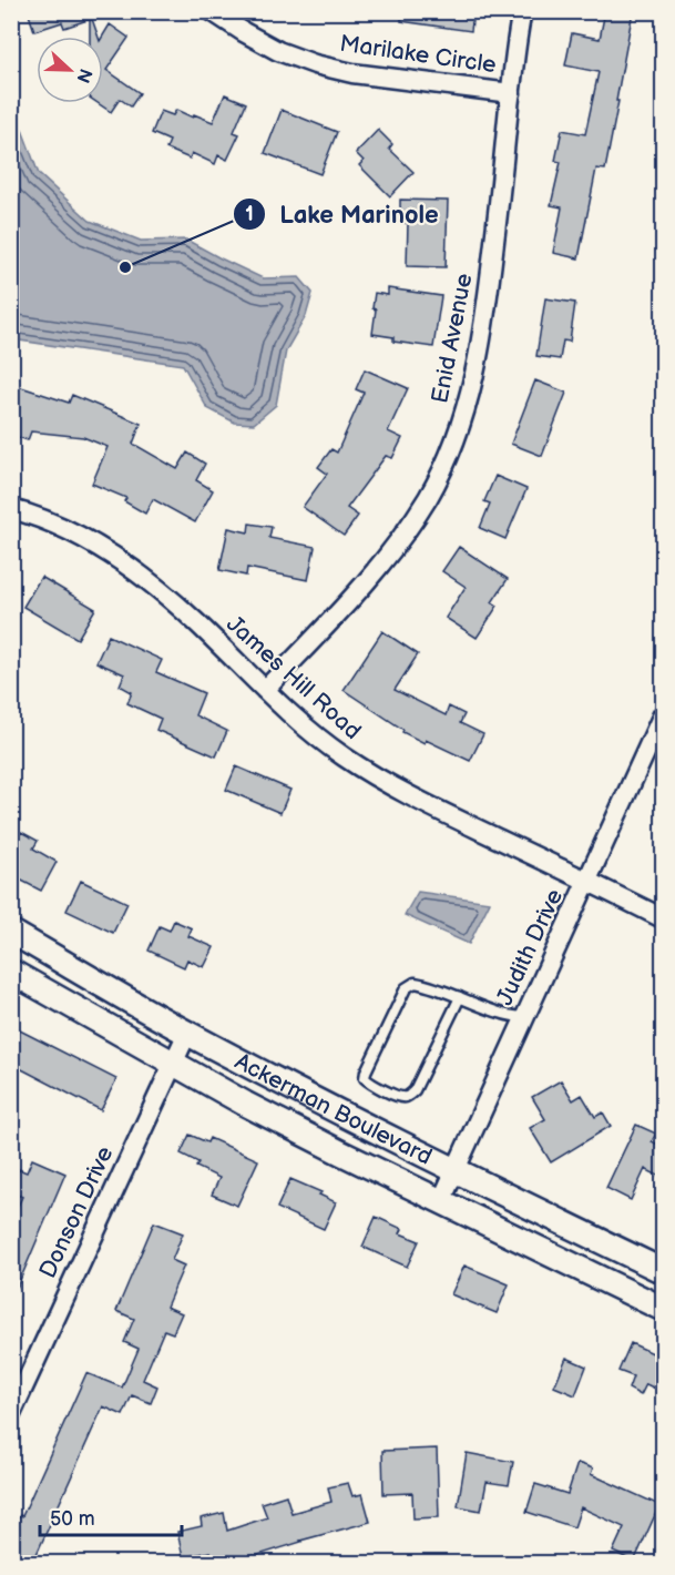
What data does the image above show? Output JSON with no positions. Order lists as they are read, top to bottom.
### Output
{
  "streets": {
    "street": [
      "Marilake Circle",
      "Enid Avenue",
      "James Hill Road",
      "Judith Drive",
      "Ackerman Boulevard",
      "Donson Drive"
    ]
  },
  "crossings": [
    ["Marilake Circle", "Enid Avenue"],
    ["Enid Avenue", "James Hill Road"],
    ["James Hill Road", "Judith Drive"],
    ["Judith Drive", "Ackerman Boulevard"],
    ["Ackerman Boulevard", "Donson Drive"]
  ],
  "places": ["Lake Marinole"],
  "scale_bar": "50 m",
  "north": "right"
}
